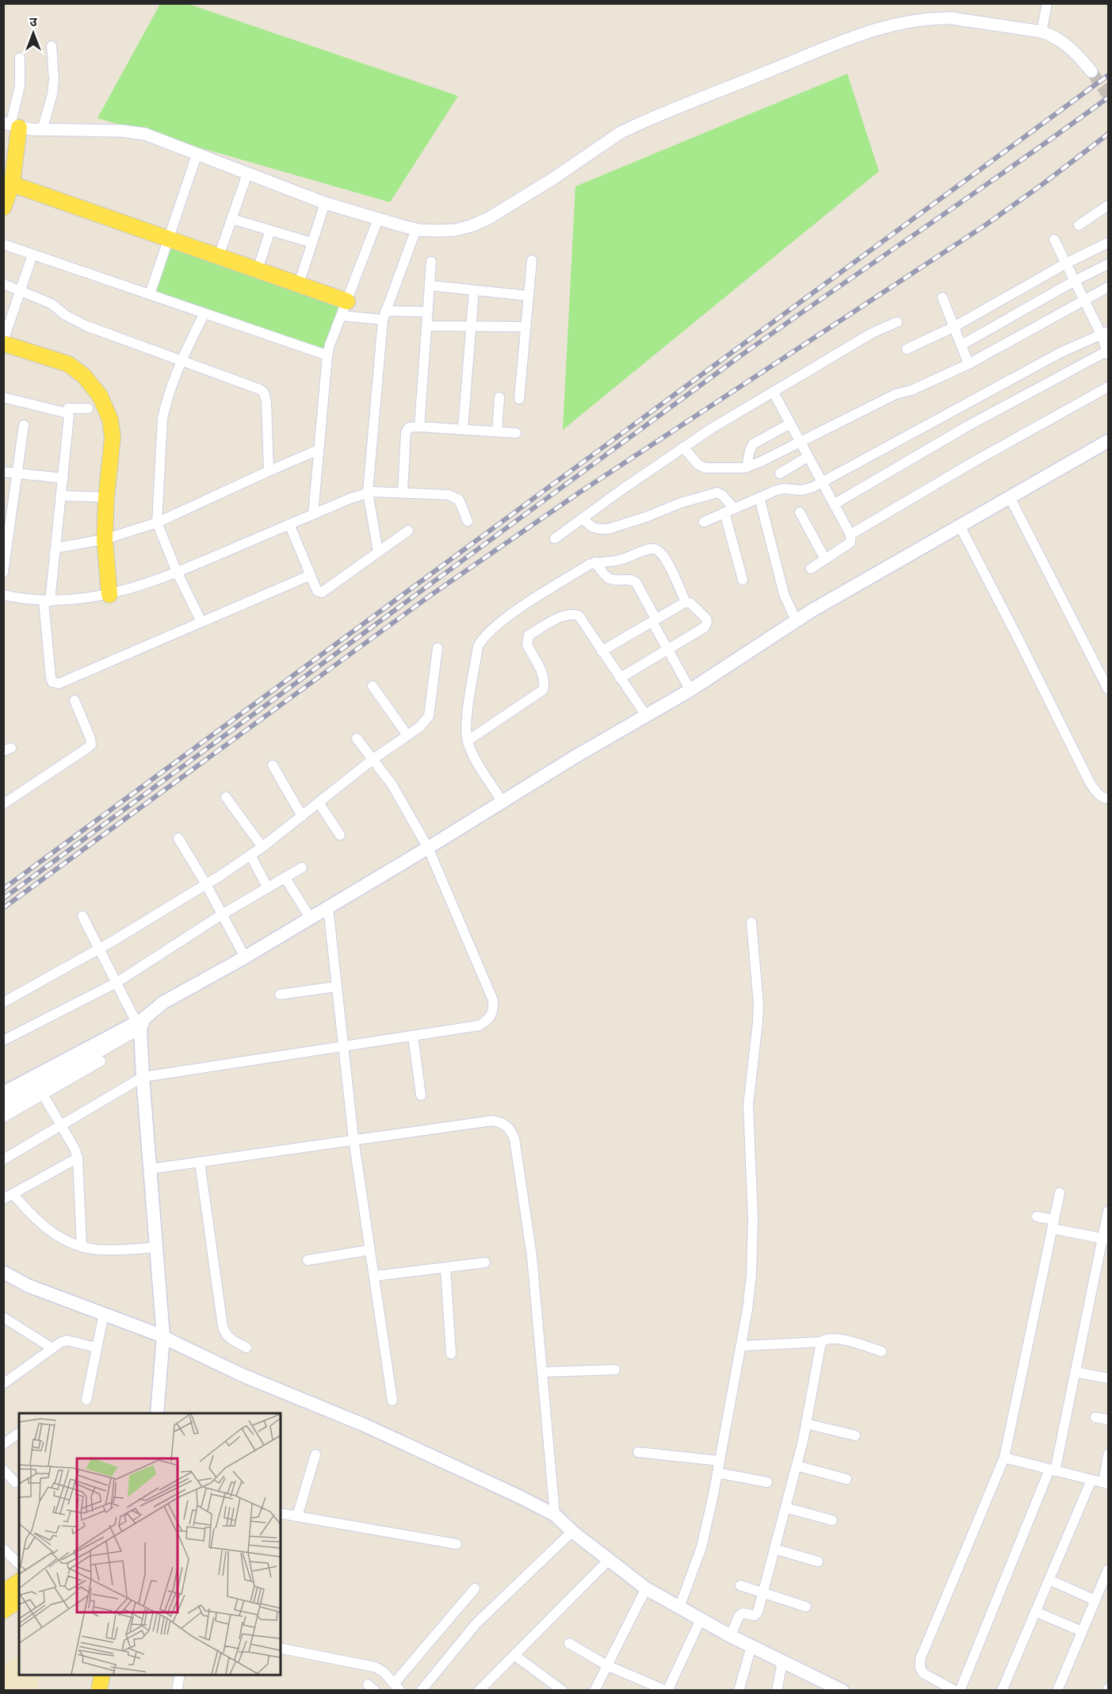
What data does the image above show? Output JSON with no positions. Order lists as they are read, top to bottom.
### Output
{
  "north": "top"
}
